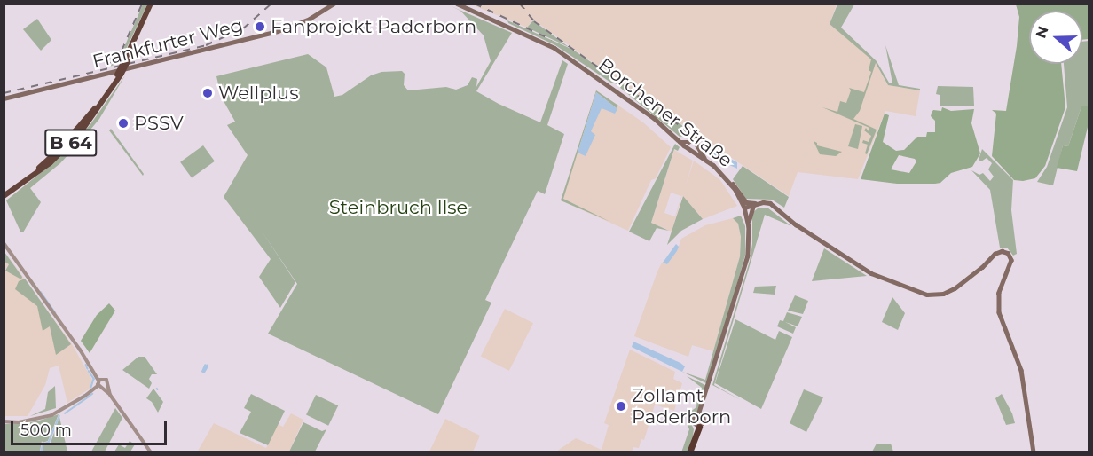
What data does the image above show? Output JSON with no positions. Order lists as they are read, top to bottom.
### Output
{
  "streets": {
    "highway": ["B 64"],
    "main road": ["Frankfurter Weg", "Borchener Straße"]
  },
  "parks": ["Steinbruch Ilse"],
  "places": [
    "Fanprojekt Paderborn",
    "Wellplus",
    "PSSV",
    "Zollamt Paderborn"
  ],
  "scale_bar": "500 m",
  "north": "left"
}
